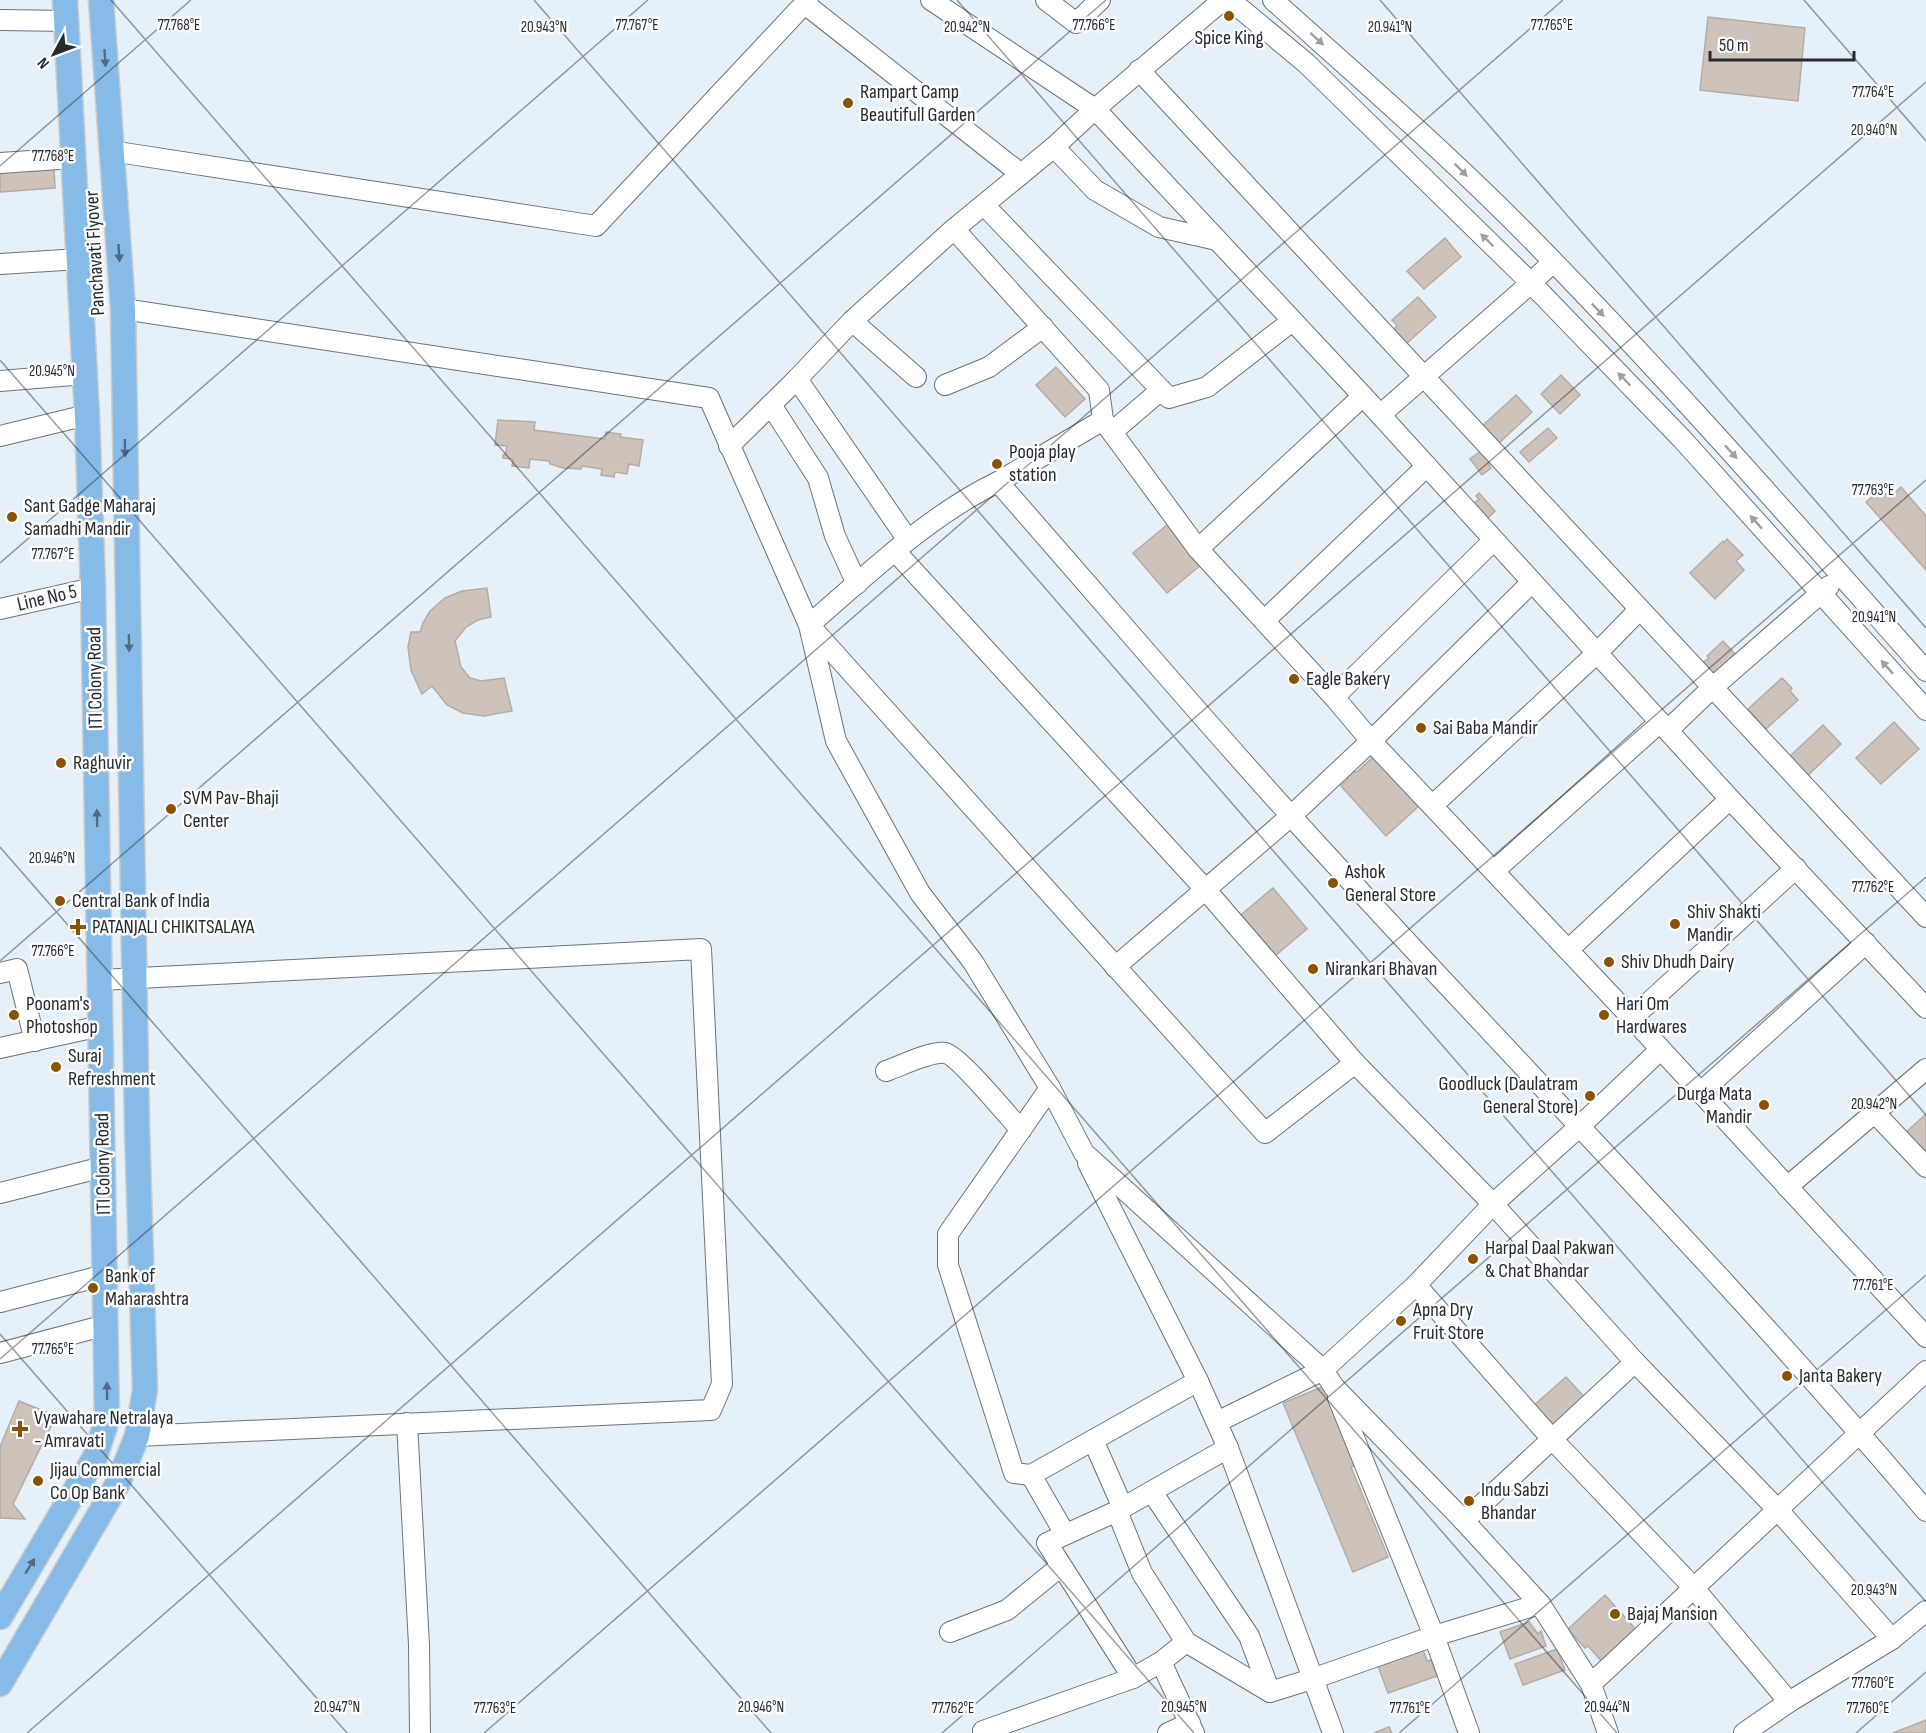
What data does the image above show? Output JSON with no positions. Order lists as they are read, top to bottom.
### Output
{
  "streets": {
    "main road": ["Panchavati Flyover", "ITI Colony Road"],
    "street": ["Line No 5"]
  },
  "crossings": [
    ["Panchavati Flyover", "ITI Colony Road"],
    ["Line No 5", "ITI Colony Road"]
  ],
  "places": {
    "other": [
      "Spice King",
      "Rampart Camp Beautifull Garden",
      "Pooja play station",
      "Sant Gadge Maharaj Samadhi Mandir",
      "Eagle Bakery",
      "Sai Baba Mandir",
      "Raghuvir",
      "SVM Pav-Bhaji Center",
      "Ashok General Store",
      "Central Bank of India",
      "Shiv Shakti Mandir",
      "Shiv Dhudh Dairy",
      "Nirankari Bhavan",
      "Poonam's Photoshop",
      "Hari Om Hardwares",
      "Suraj Refreshment",
      "Goodluck (Daulatram General Store)",
      "Durga Mata Mandir",
      "Harpal Daal Pakwan & Chat Bhandar",
      "Bank of Maharashtra",
      "Apna Dry Fruit Store",
      "Janta Bakery",
      "Jijau Commercial Co Op Bank",
      "Indu Sabzi Bhandar",
      "Bajaj Mansion"
    ],
    "health": ["PATANJALI CHIKITSALAYA", "Vyawahare Netralaya - Amravati"]
  },
  "scale_bar": "50 m",
  "north": "bottom left",
  "coordinates": [
    "77.768°E",
    "77.767°E",
    "77.766°E",
    "77.765°E",
    "20.943°N",
    "20.942°N",
    "20.941°N",
    "77.764°E",
    "20.940°N",
    "20.945°N",
    "77.763°E",
    "20.946°N",
    "77.762°E",
    "77.761°E",
    "77.760°E",
    "20.947°N",
    "20.944°N"
  ]
}
